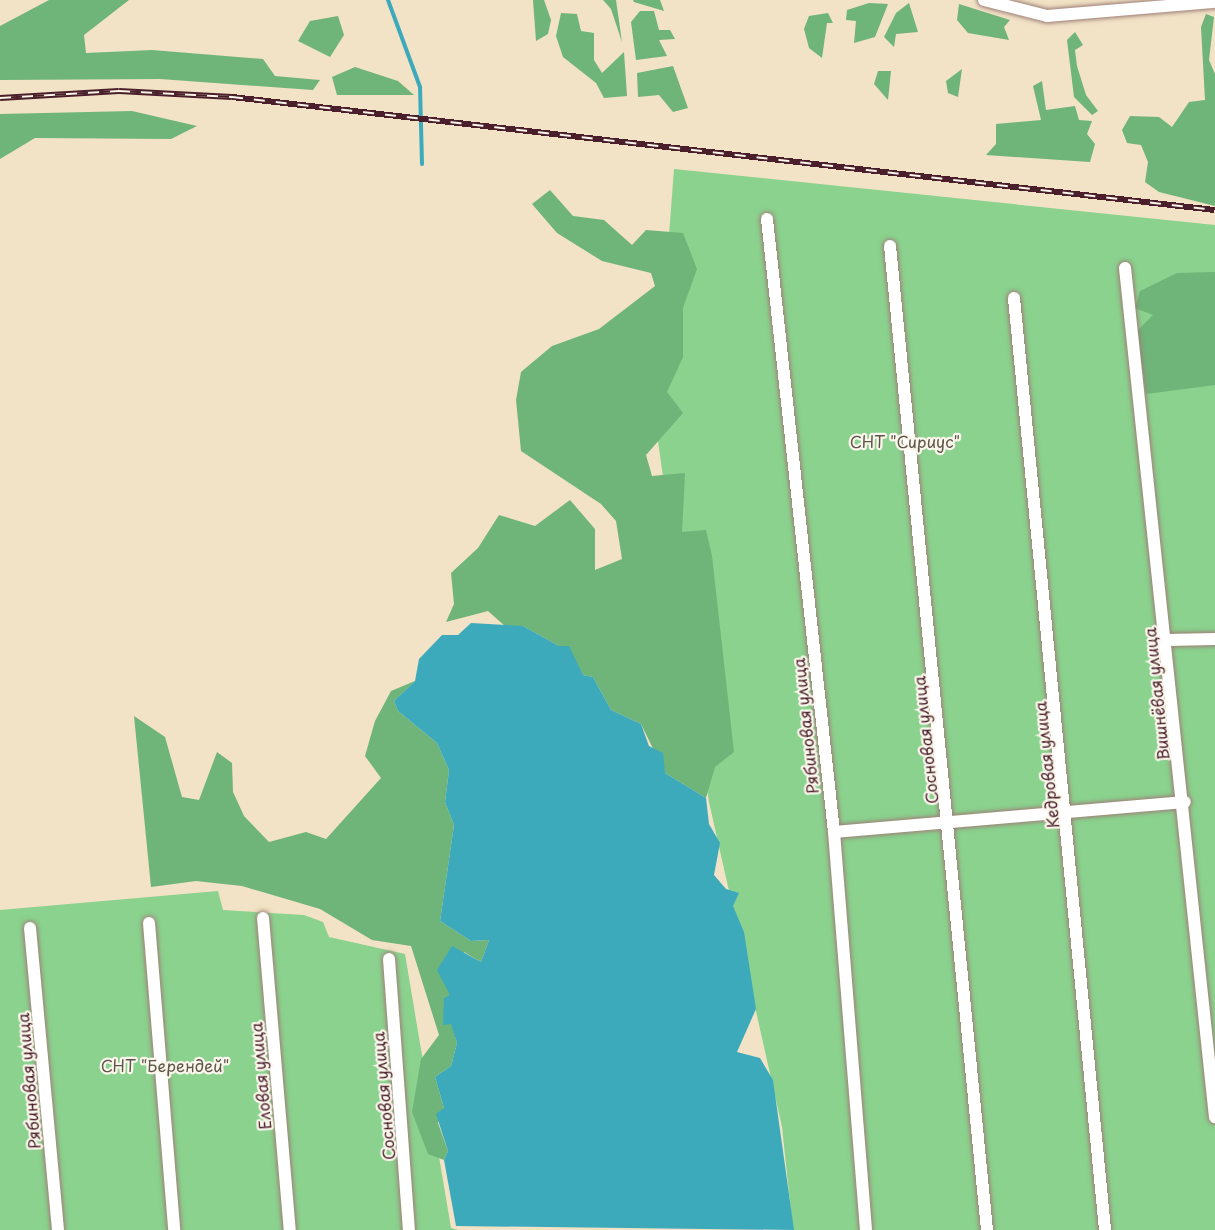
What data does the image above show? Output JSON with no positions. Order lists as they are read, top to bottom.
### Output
{
  "streets": {
    "street": [
      "Вишнёвая улица",
      "Рябиновая улица",
      "Сосновая улица",
      "Кедровая улица",
      "Еловая улица"
    ]
  },
  "parks": ["СНТ \"Сириус\"", "СНТ \"Берендей\""]
}
